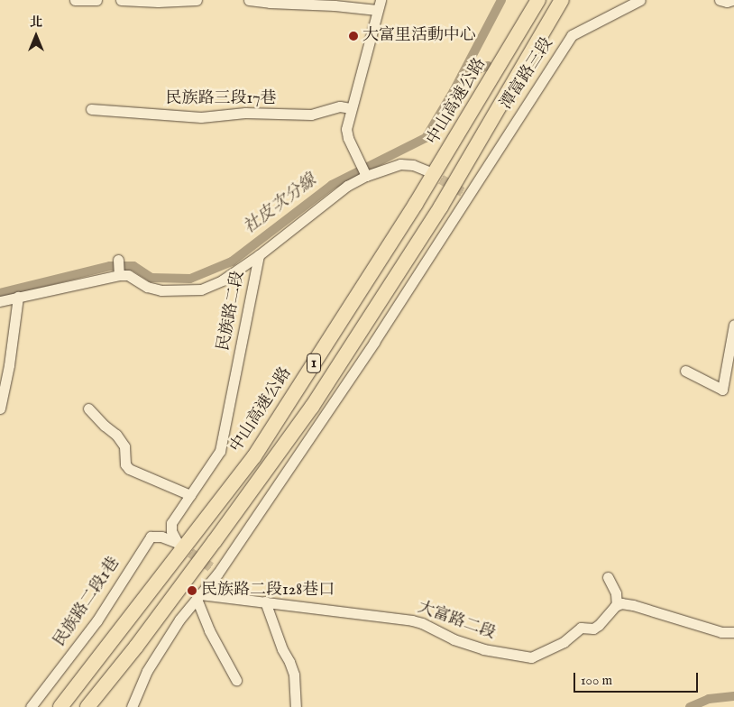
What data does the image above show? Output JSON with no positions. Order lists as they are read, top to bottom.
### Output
{
  "streets": {
    "highway": ["中山高速公路", "1"],
    "street": [
      "潭富路三段",
      "民族路三段17巷",
      "民族路二段",
      "民族路二段1巷",
      "大富路二段"
    ]
  },
  "crossings": [
    ["潭富路三段", "大富路二段"],
    ["民族路二段", "民族路二段1巷"]
  ],
  "water": ["社皮次分線"],
  "places": ["大富里活動中心", "民族路二段128巷口"],
  "scale_bar": "100 m",
  "north": "top"
}
